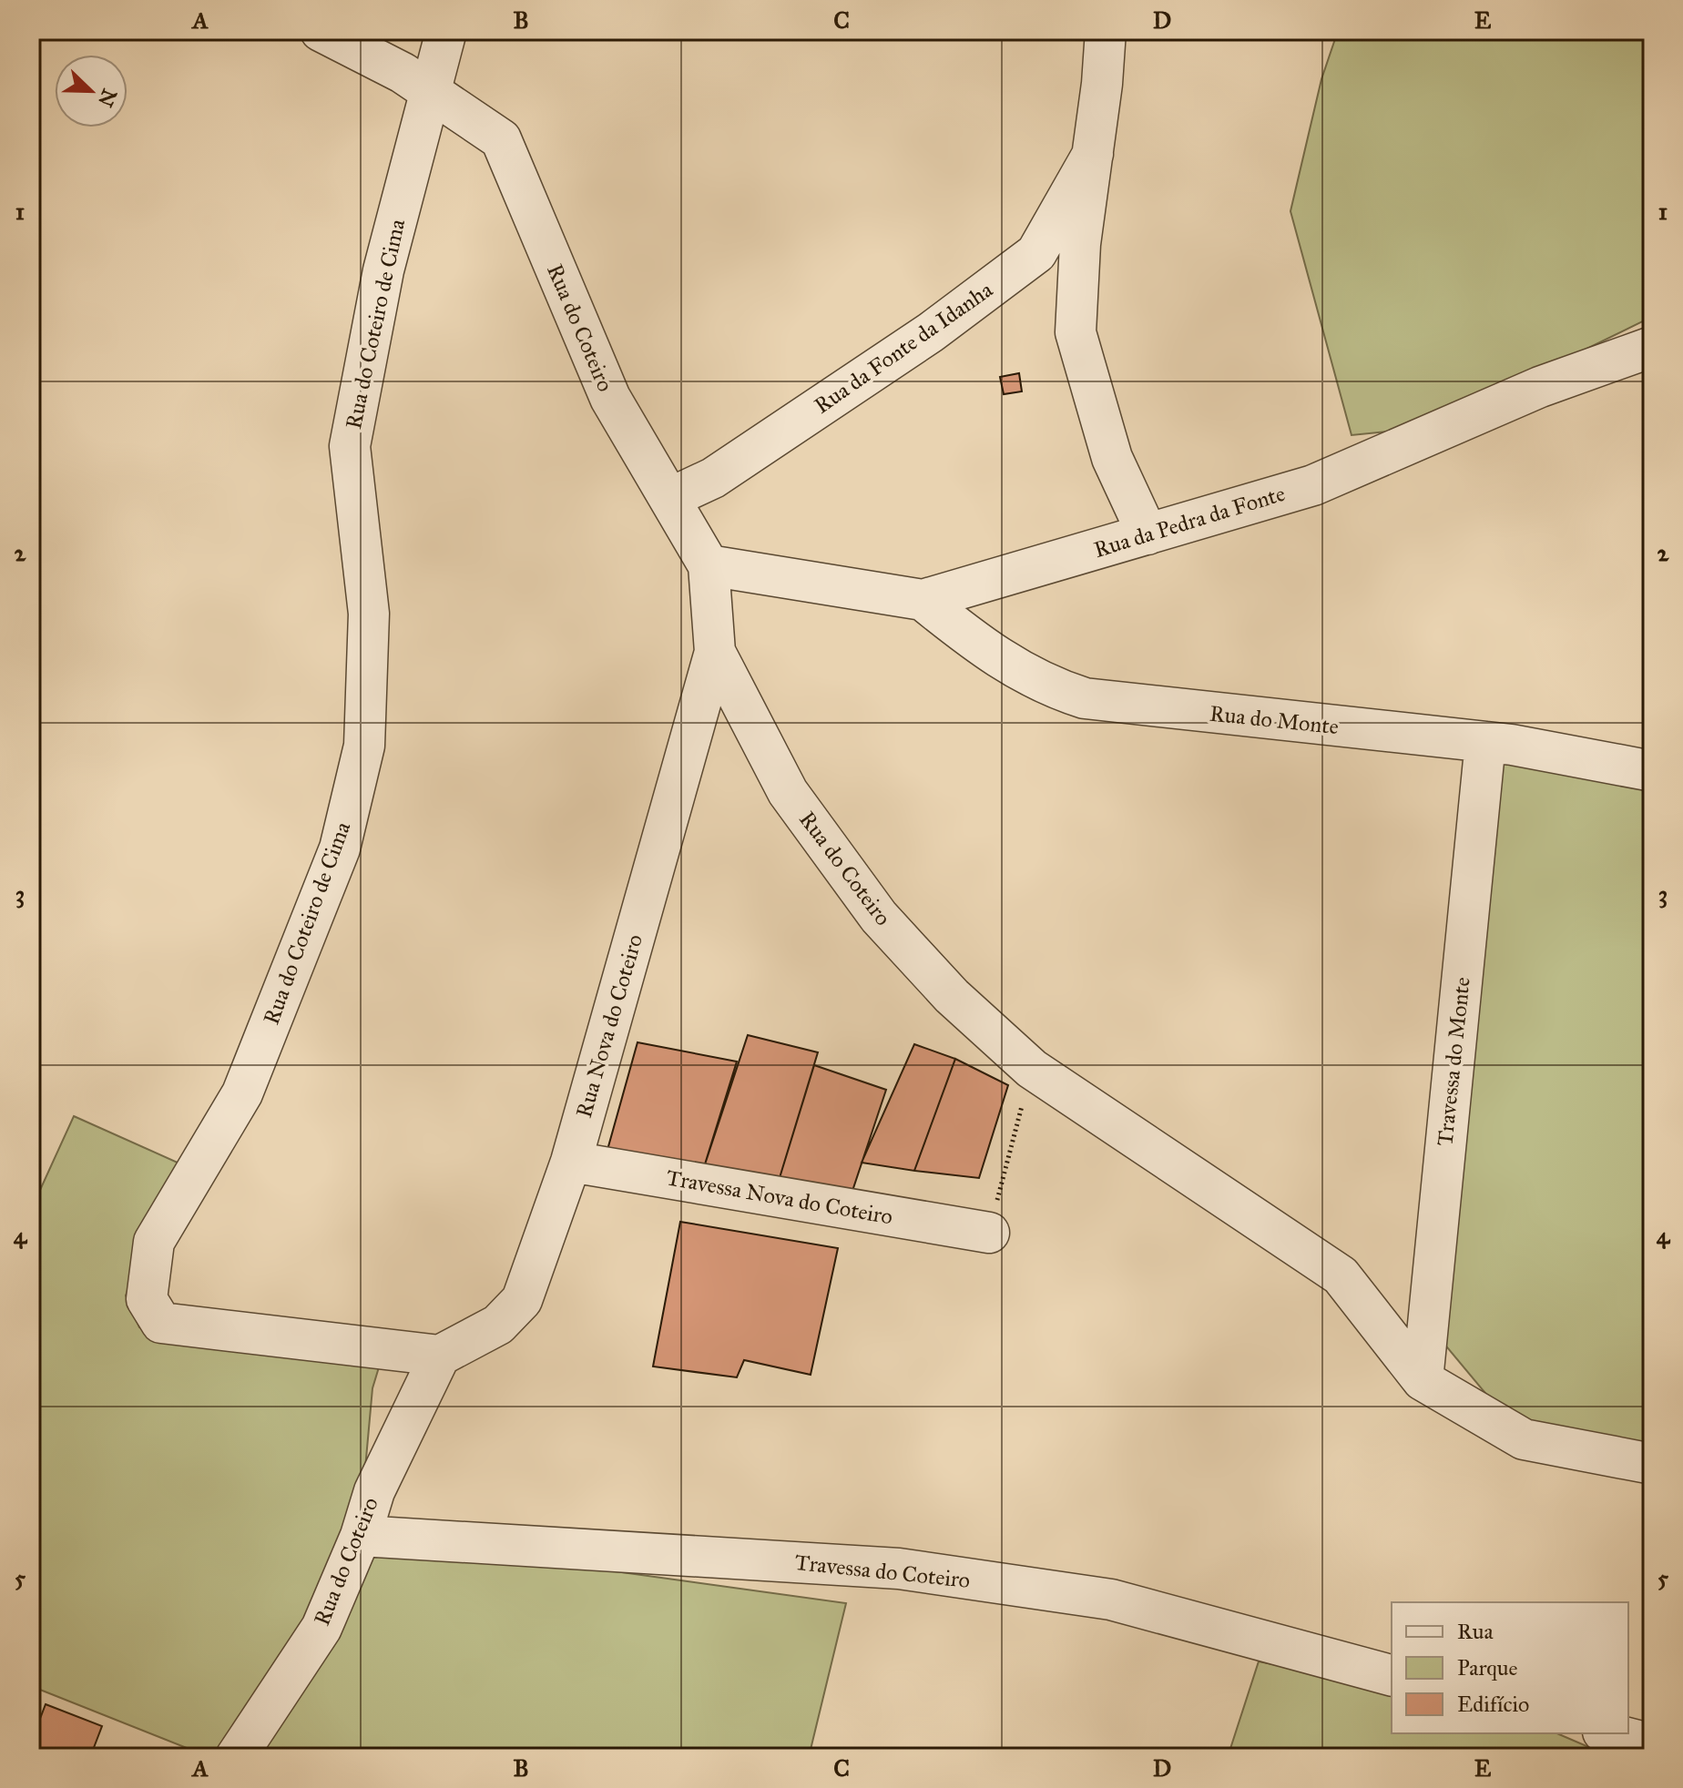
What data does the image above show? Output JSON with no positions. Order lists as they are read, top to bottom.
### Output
{
  "streets": {
    "street": [
      "Rua do Coteiro de Cima",
      "Rua do Coteiro",
      "Rua da Fonte da Idanha",
      "Rua da Pedra da Fonte",
      "Rua do Monte",
      "Rua Nova do Coteiro",
      "Travessa do Monte",
      "Travessa Nova do Coteiro",
      "Travessa do Coteiro"
    ]
  },
  "crossings": [
    ["Rua do Coteiro de Cima", "Rua do Coteiro"],
    ["Rua do Coteiro de Cima", "Rua Nova do Coteiro"],
    ["Rua do Coteiro", "Rua da Fonte da Idanha"],
    ["Rua do Coteiro", "Rua da Pedra da Fonte"],
    ["Rua do Coteiro", "Rua Nova do Coteiro"],
    ["Rua do Coteiro", "Travessa do Monte"],
    ["Rua do Coteiro", "Travessa do Coteiro"],
    ["Rua da Pedra da Fonte", "Rua do Monte"],
    ["Rua do Monte", "Travessa do Monte"],
    ["Rua Nova do Coteiro", "Travessa Nova do Coteiro"]
  ],
  "legend": ["Rua", "Parque", "Edifício"],
  "north": "bottom right",
  "grid": {
    "columns": [
      "A",
      "B",
      "C",
      "D",
      "E"
    ],
    "rows": [
      "1",
      "2",
      "3",
      "4",
      "5"
    ]
  }
}
